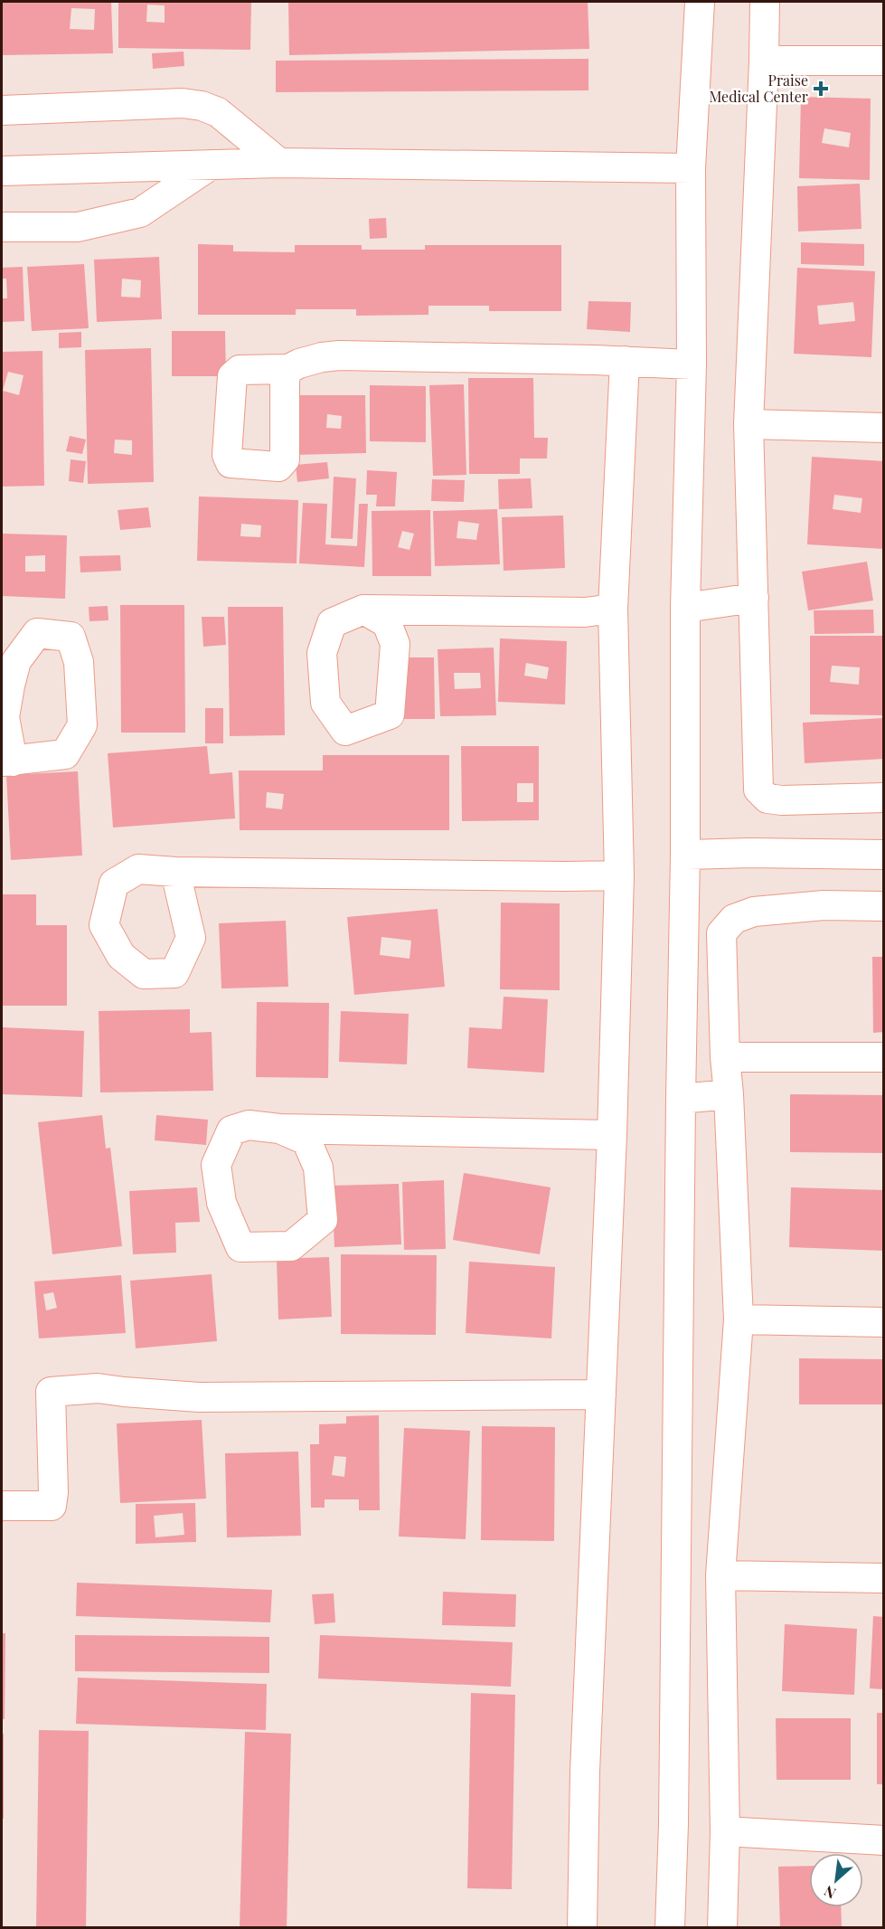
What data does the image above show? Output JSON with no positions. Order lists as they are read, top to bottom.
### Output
{
  "places": {
    "health": ["Praise Medical Center"]
  },
  "north": "bottom left"
}
